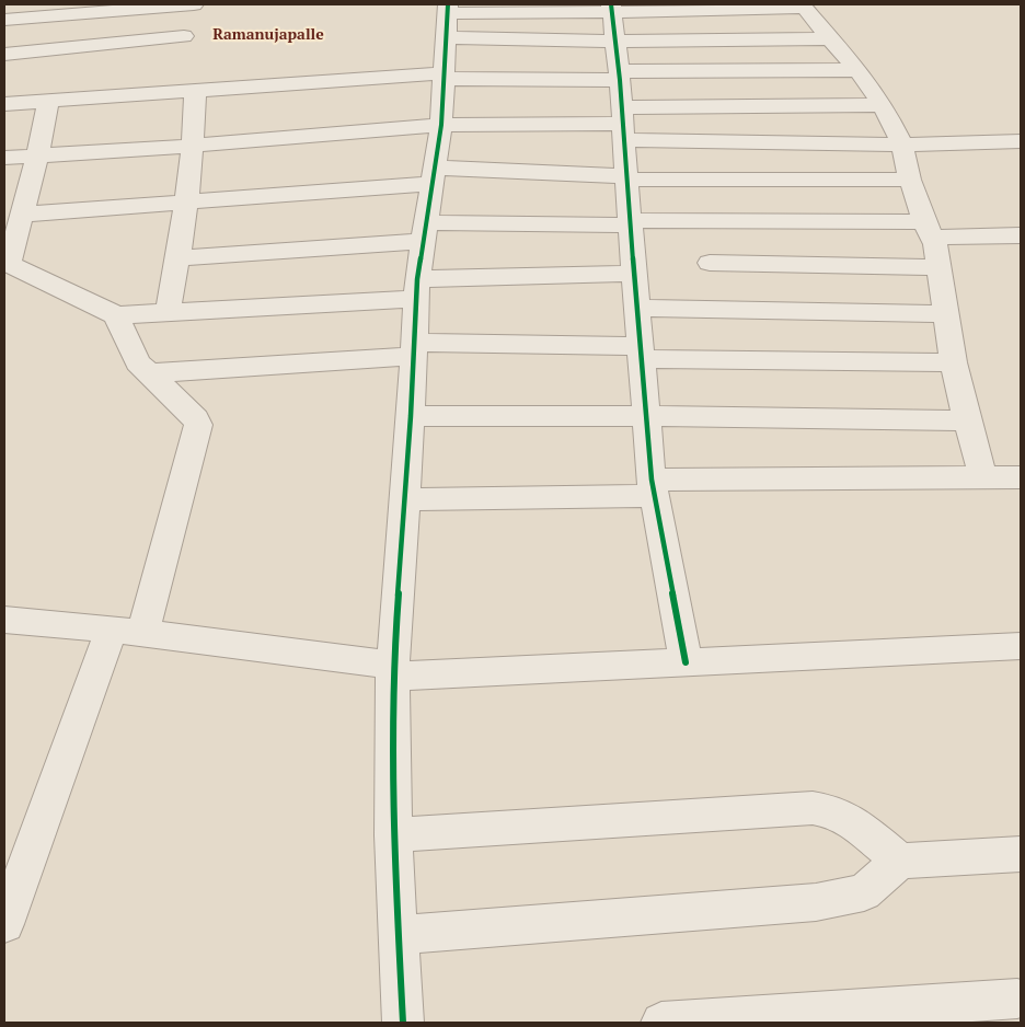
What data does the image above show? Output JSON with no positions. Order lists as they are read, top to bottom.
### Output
{
  "districts": ["Ramanujapalle"]
}
